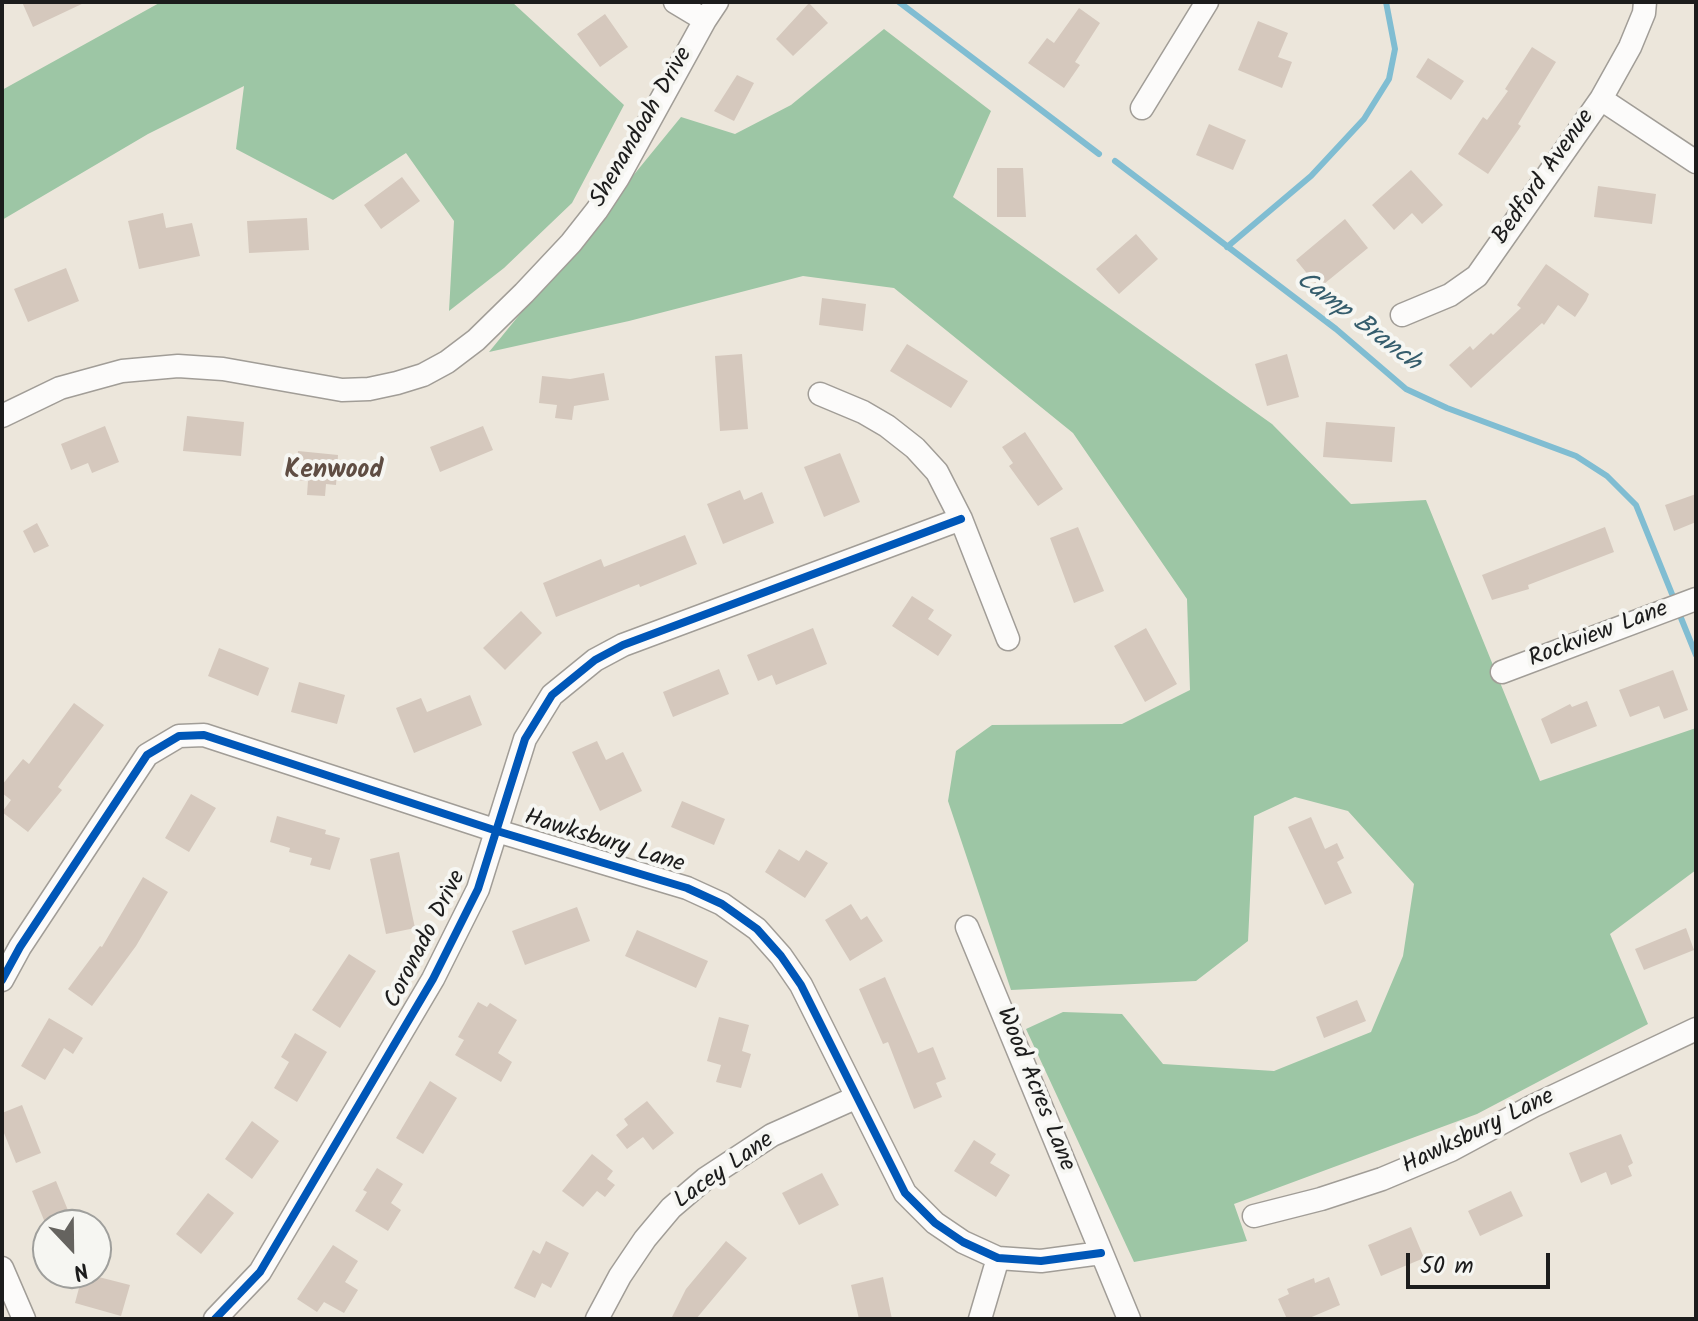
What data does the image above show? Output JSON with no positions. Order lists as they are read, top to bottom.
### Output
{
  "streets": {
    "street": [
      "Shenandoah Drive",
      "Bedford Avenue",
      "Rockview Lane",
      "Hawksbury Lane",
      "Coronado Drive",
      "Wood Acres Lane",
      "Lacey Lane"
    ]
  },
  "crossings": [
    ["Hawksbury Lane", "Coronado Drive"],
    ["Hawksbury Lane", "Wood Acres Lane"],
    ["Hawksbury Lane", "Lacey Lane"]
  ],
  "districts": ["Kenwood"],
  "water": ["Camp Branch"],
  "scale_bar": "50 m",
  "north": "bottom"
}
